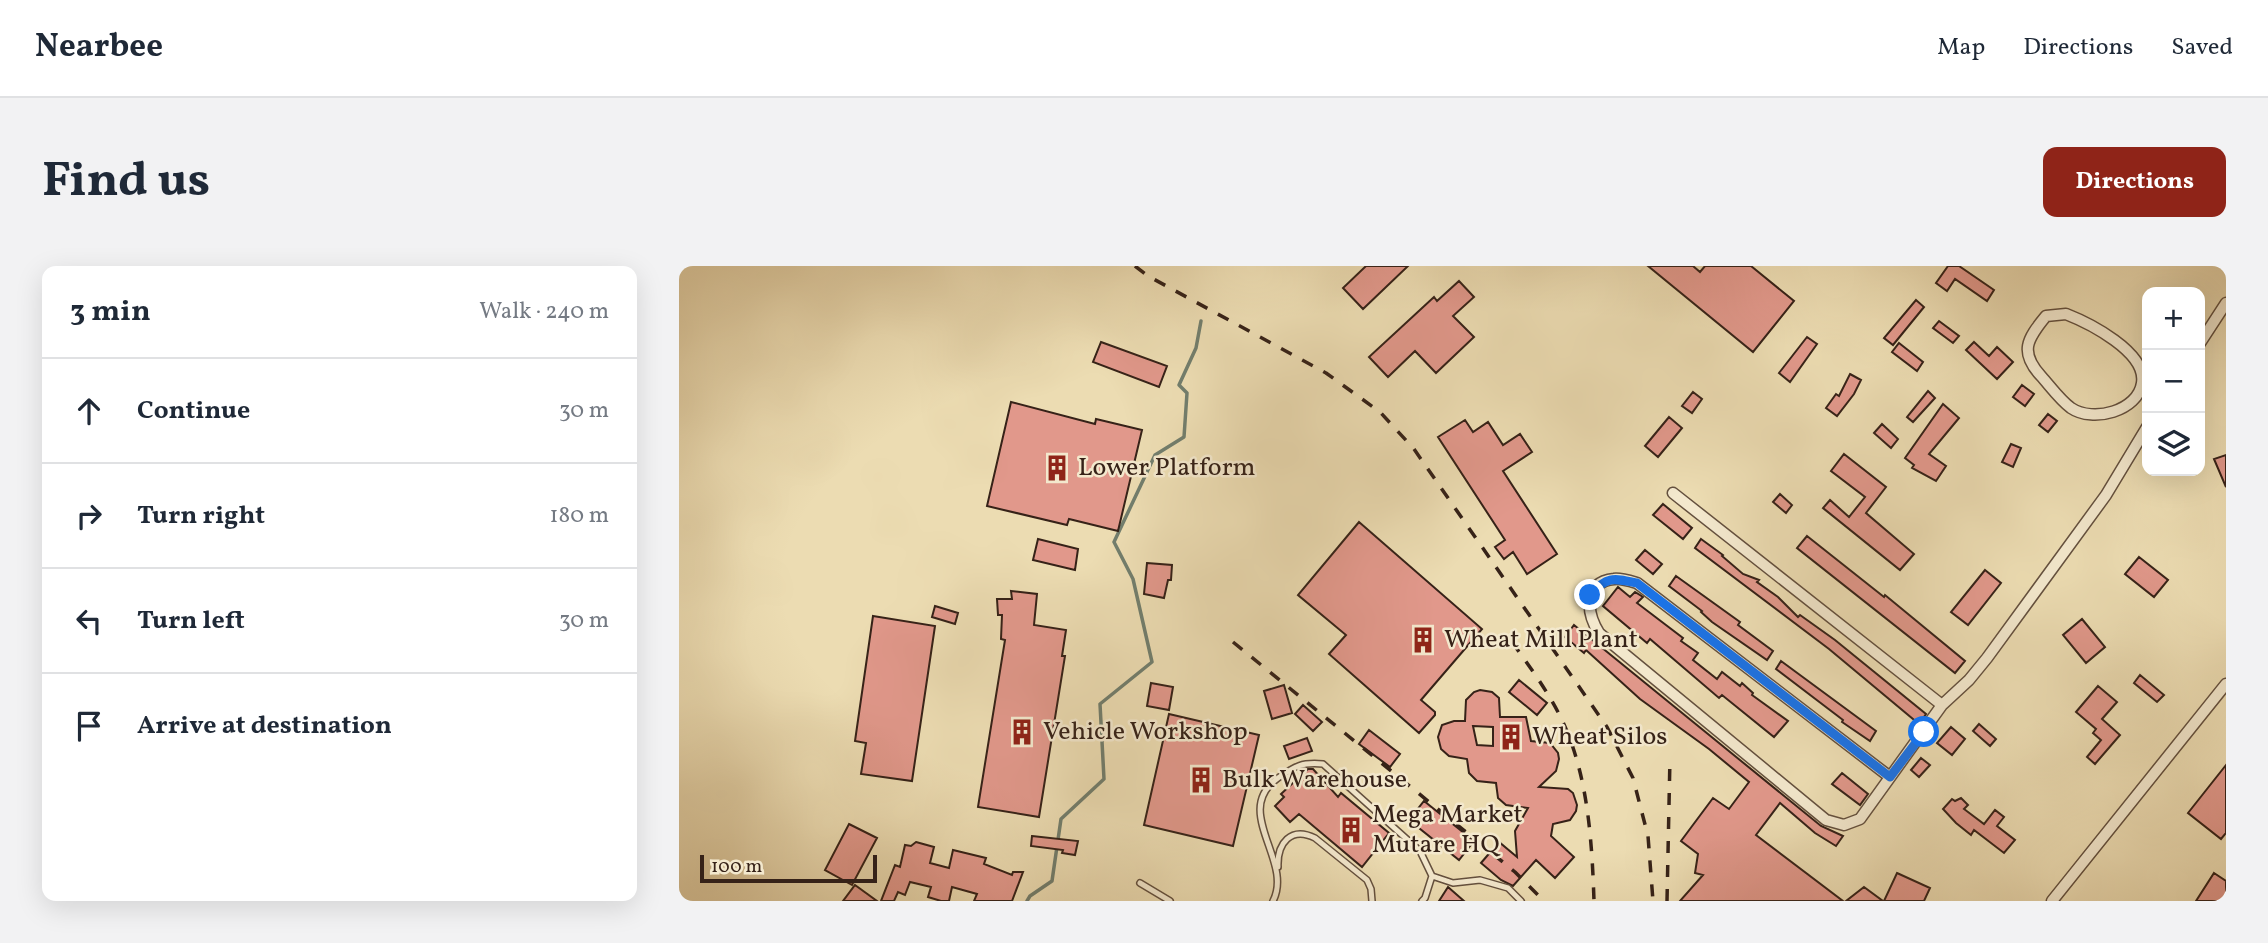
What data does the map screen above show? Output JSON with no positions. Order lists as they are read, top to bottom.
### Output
{
  "places": {
    "building": [
      "Lower Platform",
      "Wheat Mill Plant",
      "Vehicle Workshop",
      "Wheat Silos",
      "Bulk Warehouse",
      "Mega Market Mutare HQ"
    ]
  },
  "scale_bar": "100 m",
  "page": {
    "header": "Nearbee",
    "nav": ["Map", "Directions", "Saved"],
    "buttons": "Directions",
    "title": "Find us",
    "heading": ["3 min", "Walk · 240 m"],
    "map_buttons": ["+", "−"],
    "list": [
      ["Continue", "30 m"],
      ["Turn right", "180 m"],
      ["Turn left", "30 m"],
      "Arrive at destination"
    ],
    "scale": "100 m"
  }
}
